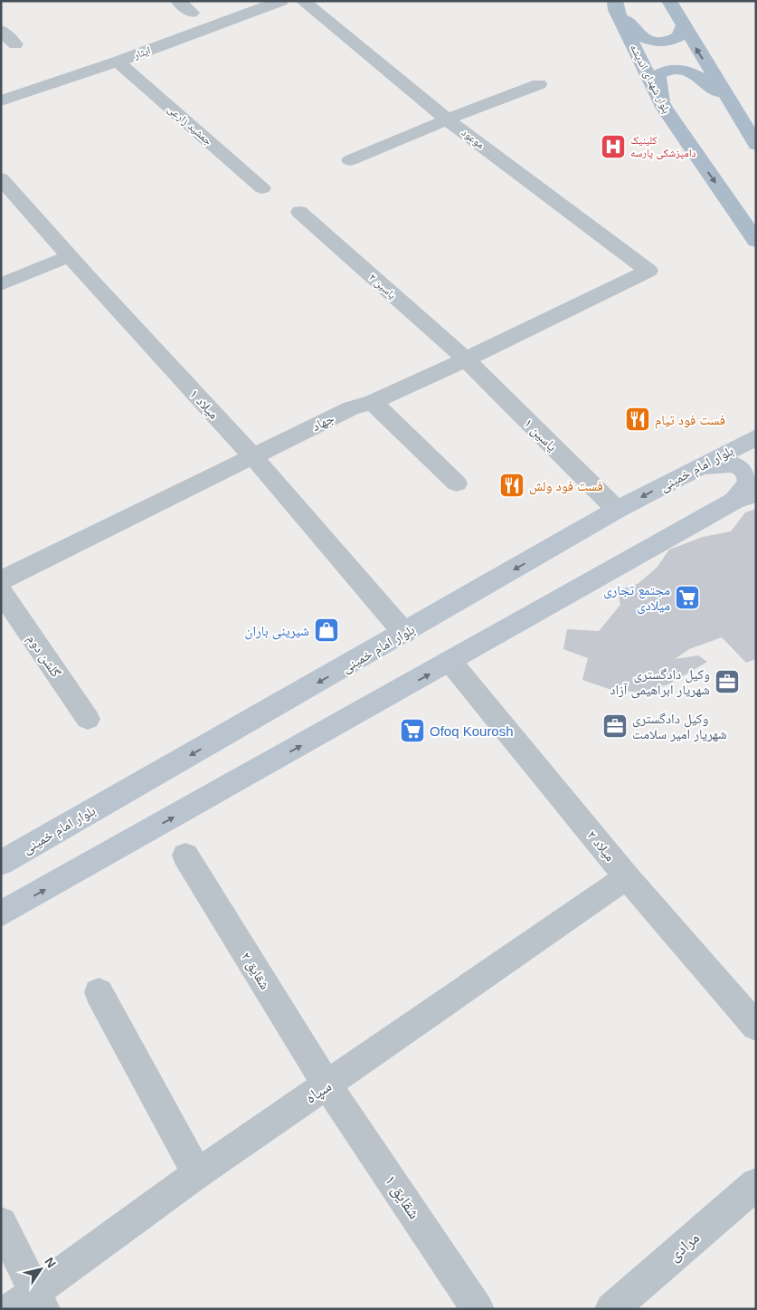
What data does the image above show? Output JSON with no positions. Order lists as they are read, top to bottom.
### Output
{
  "streets": {
    "main road": ["بلوار شهدای اندیشه"],
    "street": [
      "ایثار",
      "جمشید زارعی",
      "موعود",
      "یاسین ۲",
      "میلاد ۱",
      "جهاد",
      "یاسین ۱",
      "بلوار امام خمینی",
      "گلشن دوم",
      "میلاد ۲",
      "شقایق ۲",
      "سپاه",
      "شقایق ۱",
      "مرادی"
    ]
  },
  "crossings": [
    ["ایثار", "جمشید زارعی"],
    ["موعود", "جهاد"],
    ["یاسین ۲", "جهاد"],
    ["یاسین ۲", "یاسین ۱"],
    ["میلاد ۱", "جهاد"],
    ["میلاد ۱", "بلوار امام خمینی"],
    ["جهاد", "یاسین ۱"],
    ["یاسین ۱", "بلوار امام خمینی"],
    ["میلاد ۲", "سپاه"],
    ["شقایق ۲", "سپاه"],
    ["شقایق ۲", "شقایق ۱"],
    ["سپاه", "شقایق ۱"]
  ],
  "places": {
    "hospital": ["کلینیک دامپزشکی پارسه"],
    "restaurant": ["فست فود تیام", "فست فود ولش"],
    "supermarket": ["مجتمع تجاری میلادی", "Ofoq Kourosh"],
    "shop": ["شیرینی باران"],
    "office": ["وکیل دادگستری شهریار ابراهیمی آزاد", "وکیل دادگستری شهریار امیر سلامت"]
  },
  "north": "top right"
}
